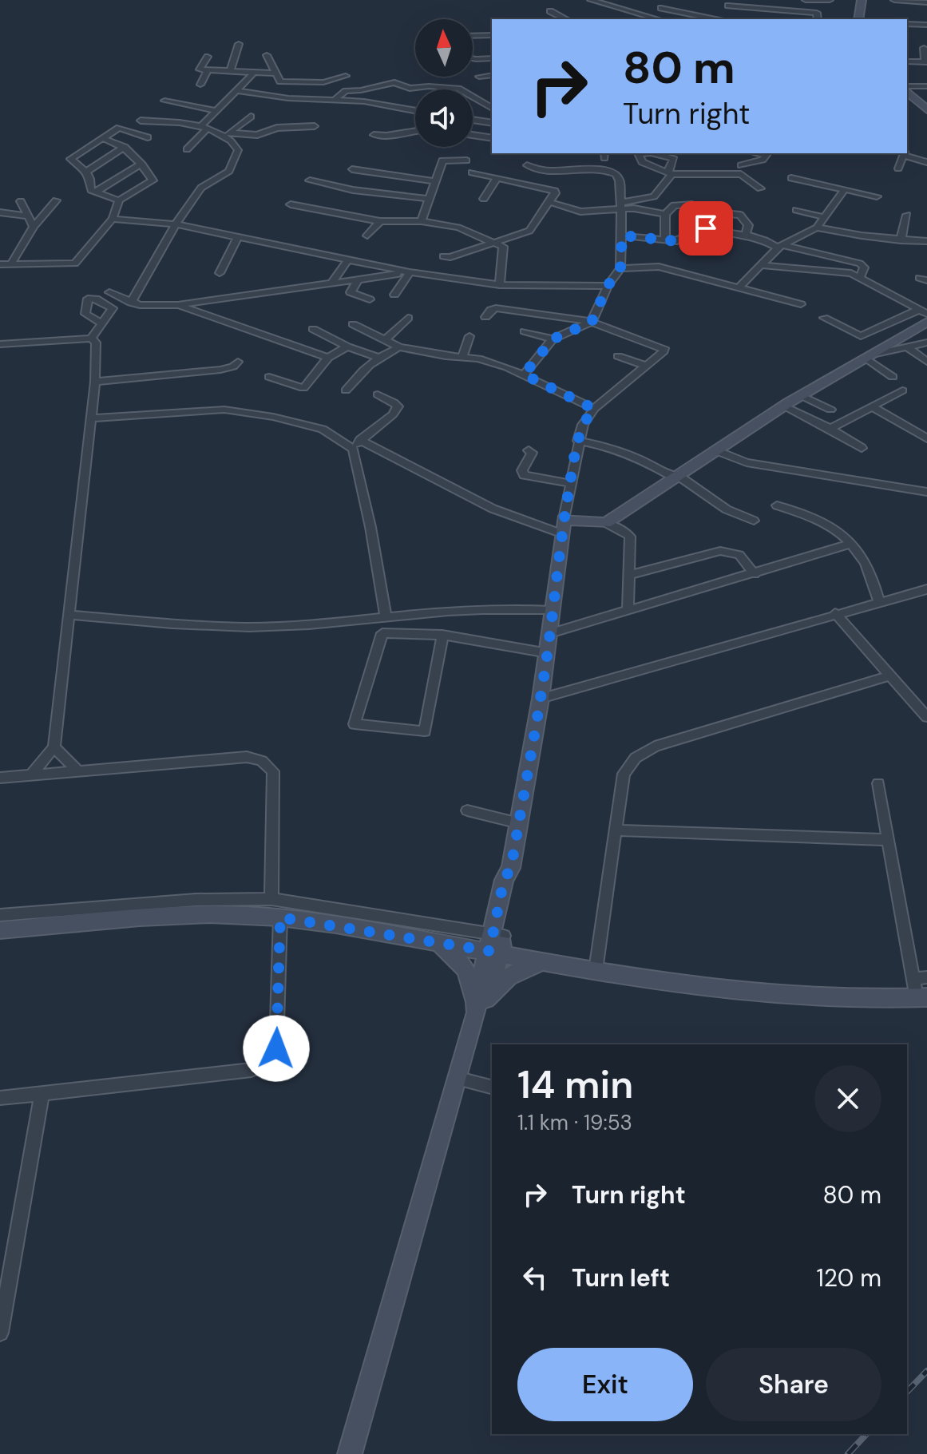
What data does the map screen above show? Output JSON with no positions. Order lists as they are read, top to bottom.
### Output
{
  "north": "top",
  "page": {
    "turn": ["80 m", "Turn right"],
    "heading": ["14 min", "1.1 km · 19:53"],
    "list": [
      {
        "name": "Turn right",
        "value": "80 m"
      },
      {
        "name": "Turn left",
        "value": "120 m"
      }
    ],
    "buttons": ["Exit", "Share"]
  }
}
